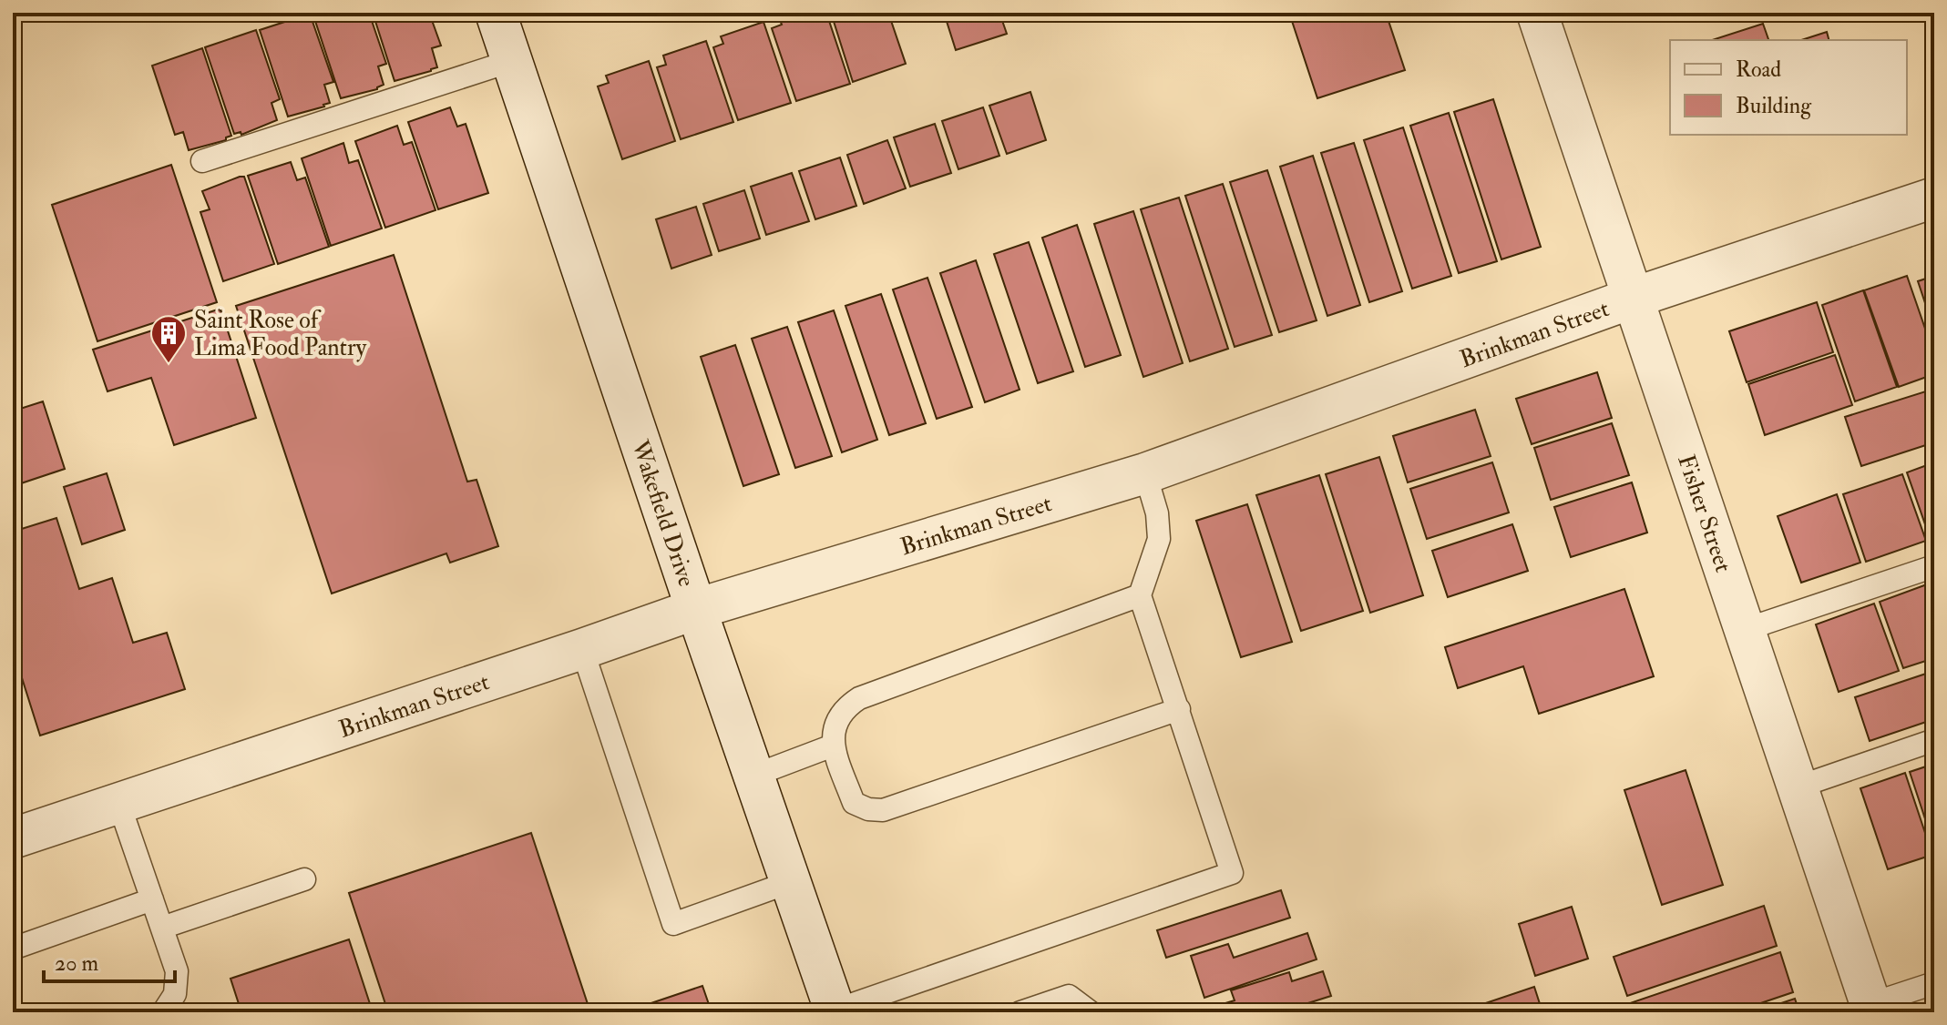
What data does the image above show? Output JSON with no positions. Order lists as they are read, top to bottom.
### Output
{
  "streets": {
    "street": ["Brinkman Street", "Fisher Street", "Wakefield Drive"]
  },
  "crossings": [
    ["Brinkman Street", "Fisher Street"],
    ["Brinkman Street", "Wakefield Drive"]
  ],
  "places": {
    "building": ["Saint Rose of Lima Food Pantry"]
  },
  "legend": ["Road", "Building"],
  "scale_bar": "20 m"
}
